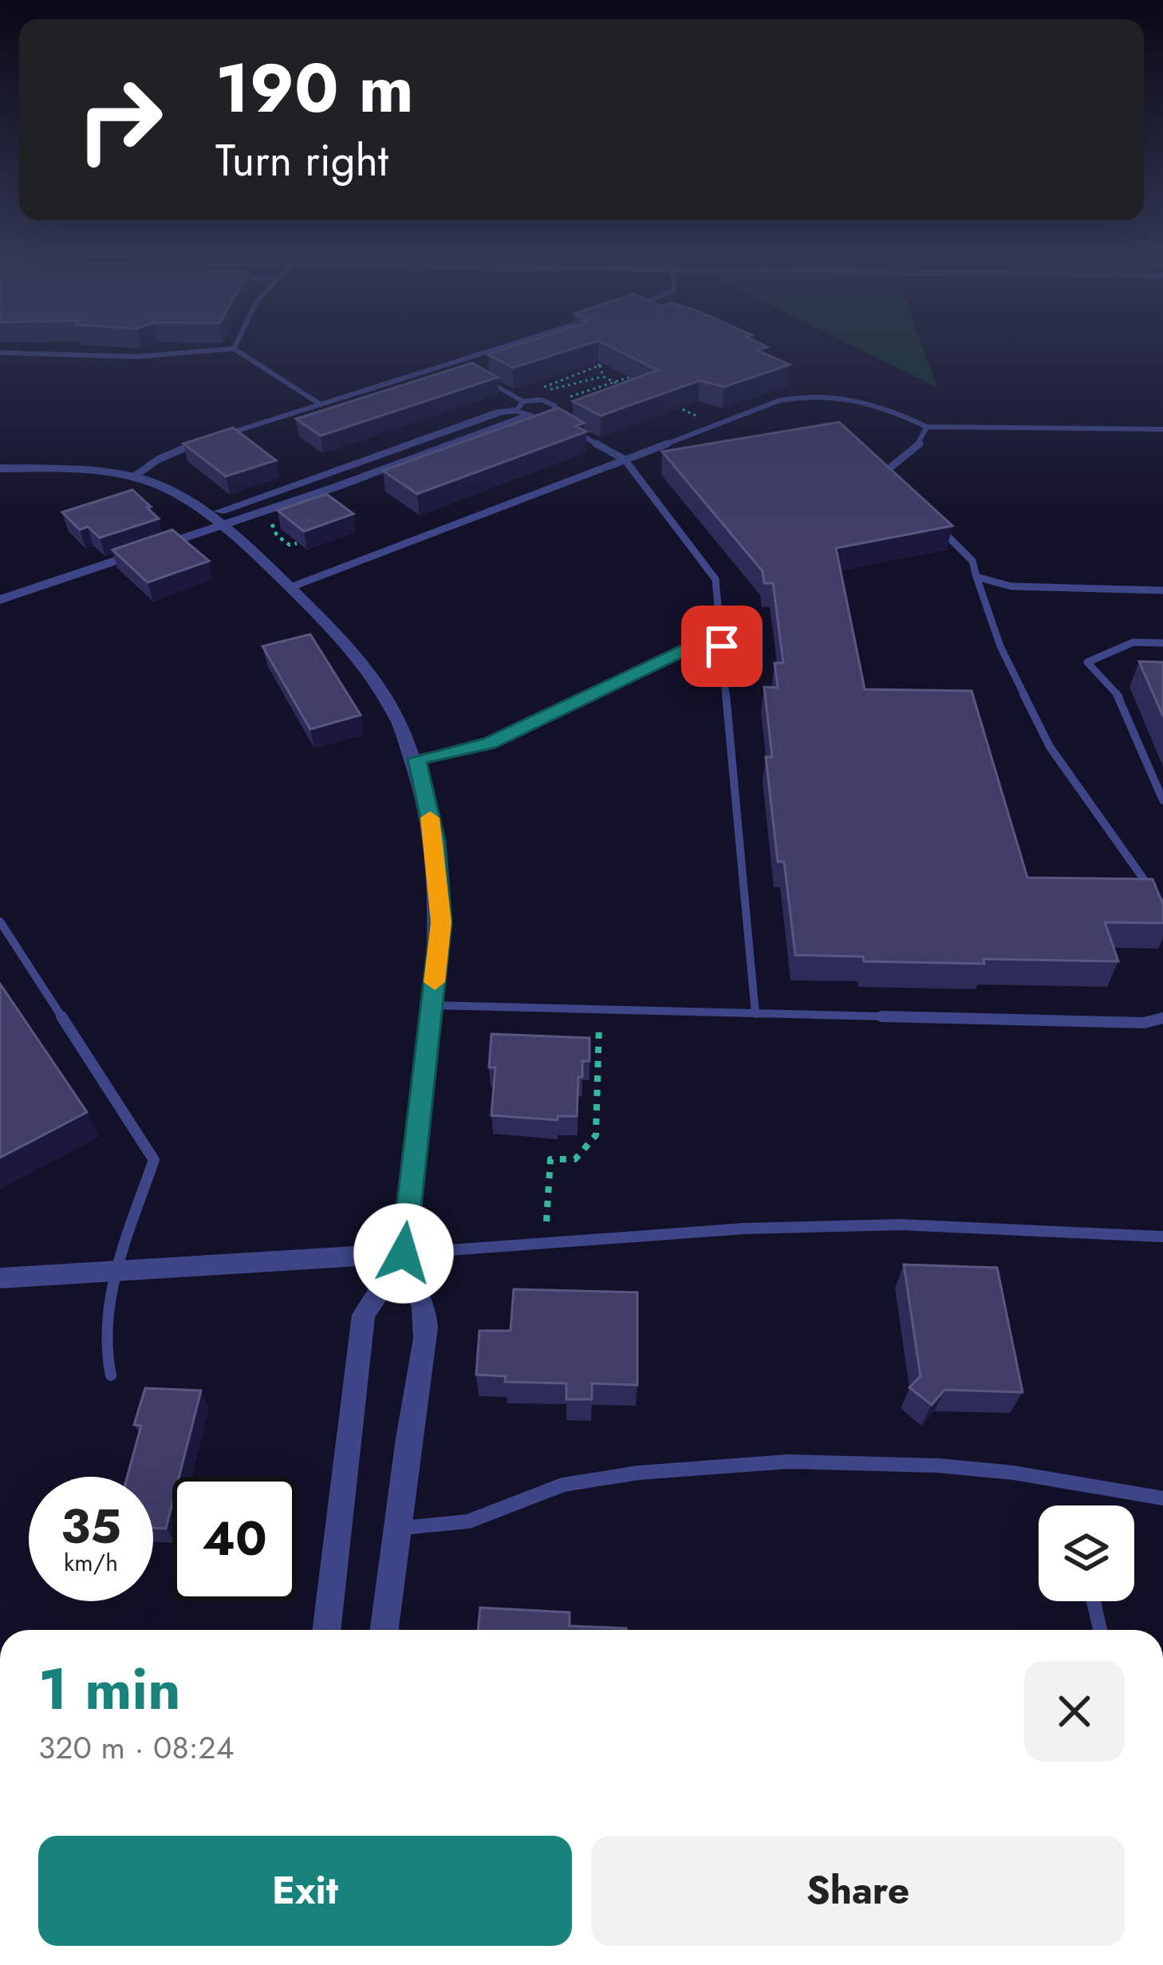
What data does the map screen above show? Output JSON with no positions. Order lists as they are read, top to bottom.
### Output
{
  "page": {
    "turn": ["190 m", "Turn right"],
    "speed": "35 km/h",
    "limit": "40",
    "heading": ["1 min", "320 m · 08:24"],
    "buttons": ["Exit", "Share"]
  }
}
